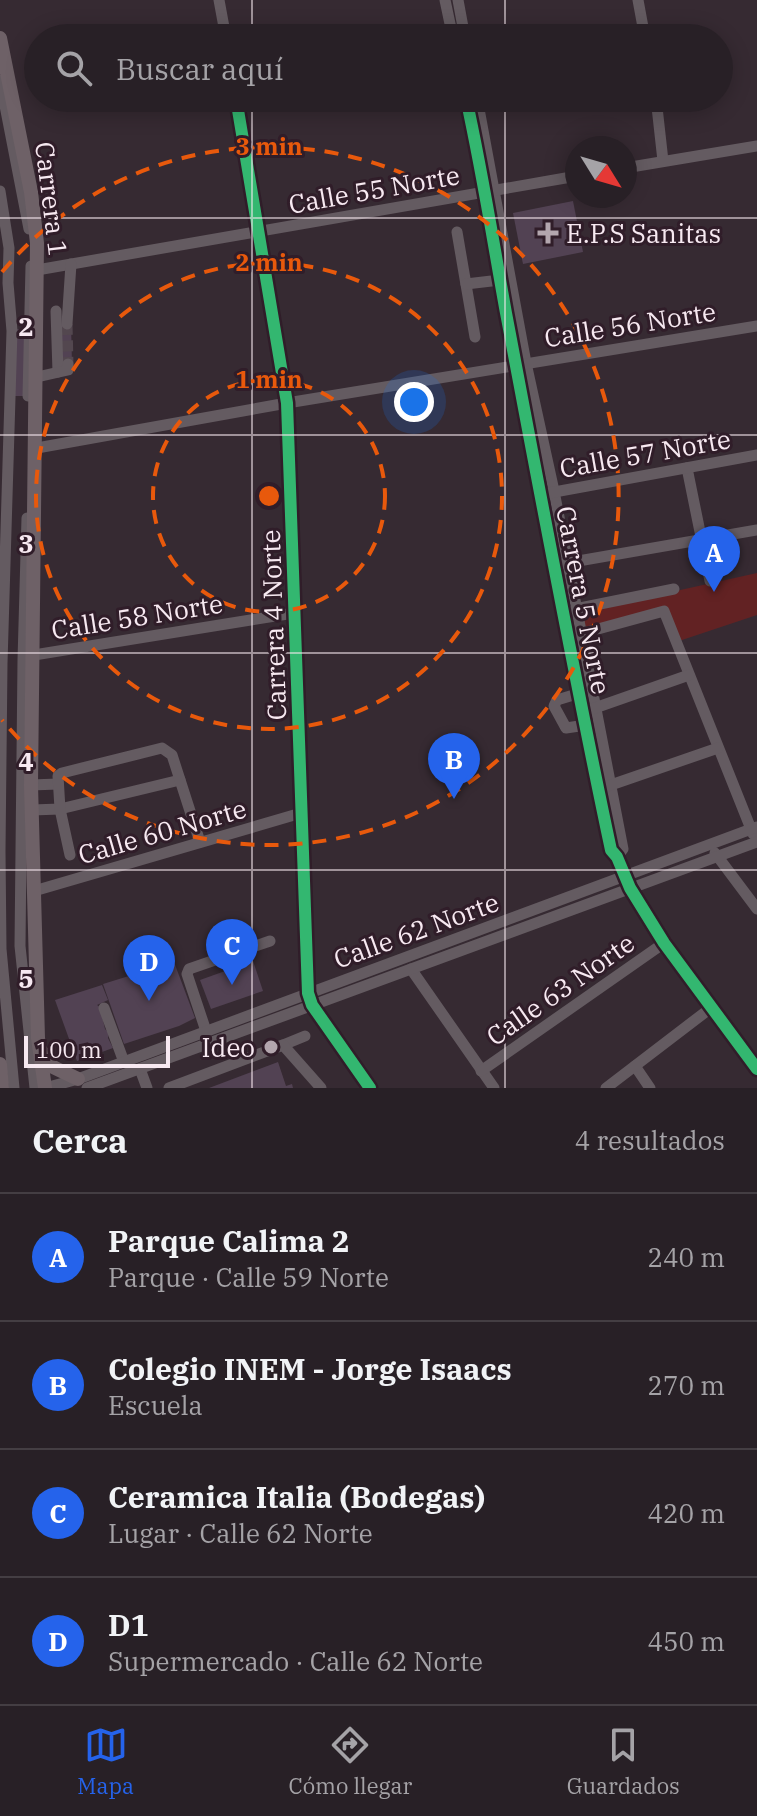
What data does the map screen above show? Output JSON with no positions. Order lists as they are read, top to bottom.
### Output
{
  "streets": {
    "main road": ["Carrera 1"],
    "street": [
      "Calle 55 Norte",
      "Calle 56 Norte",
      "Calle 57 Norte",
      "Carrera 5 Norte",
      "Calle 58 Norte",
      "Carrera 4 Norte",
      "Calle 60 Norte",
      "Calle 62 Norte",
      "Calle 63 Norte"
    ]
  },
  "crossings": [
    ["Calle 55 Norte", "Carrera 1"],
    ["Calle 55 Norte", "Carrera 5 Norte"],
    ["Calle 55 Norte", "Carrera 4 Norte"],
    ["Carrera 1", "Calle 56 Norte"],
    ["Carrera 1", "Calle 58 Norte"],
    ["Carrera 1", "Calle 60 Norte"],
    ["Carrera 1", "Calle 62 Norte"],
    ["Calle 56 Norte", "Carrera 5 Norte"],
    ["Calle 56 Norte", "Carrera 4 Norte"],
    ["Calle 57 Norte", "Carrera 5 Norte"],
    ["Carrera 5 Norte", "Calle 62 Norte"],
    ["Carrera 5 Norte", "Calle 63 Norte"],
    ["Calle 58 Norte", "Carrera 4 Norte"],
    ["Carrera 4 Norte", "Calle 60 Norte"],
    ["Carrera 4 Norte", "Calle 62 Norte"]
  ],
  "places": {
    "health": ["E.P.S Sanitas"],
    "other": ["Ideo"]
  },
  "scale_bar": "100 m",
  "north": "bottom right",
  "page": {
    "search": "Buscar aquí",
    "pins": [
      "A",
      "B",
      "C",
      "D"
    ],
    "scale": "100 m",
    "heading": ["Cerca", "4 resultados"],
    "list": [
      {
        "mark": "A",
        "name": "Parque Calima 2",
        "note": "Parque · Calle 59 Norte",
        "value": "240 m"
      },
      {
        "mark": "B",
        "name": "Colegio INEM - Jorge Isaacs",
        "note": "Escuela",
        "value": "270 m"
      },
      {
        "mark": "C",
        "name": "Ceramica Italia (Bodegas)",
        "note": "Lugar · Calle 62 Norte",
        "value": "420 m"
      },
      {
        "mark": "D",
        "name": "D1",
        "note": "Supermercado · Calle 62 Norte",
        "value": "450 m"
      }
    ],
    "nav": ["Mapa", "Cómo llegar", "Guardados"]
  },
  "grid": {
    "rows": [
      "2",
      "3",
      "4",
      "5"
    ]
  },
  "rings": ["3 min", "2 min", "1 min"]
}
